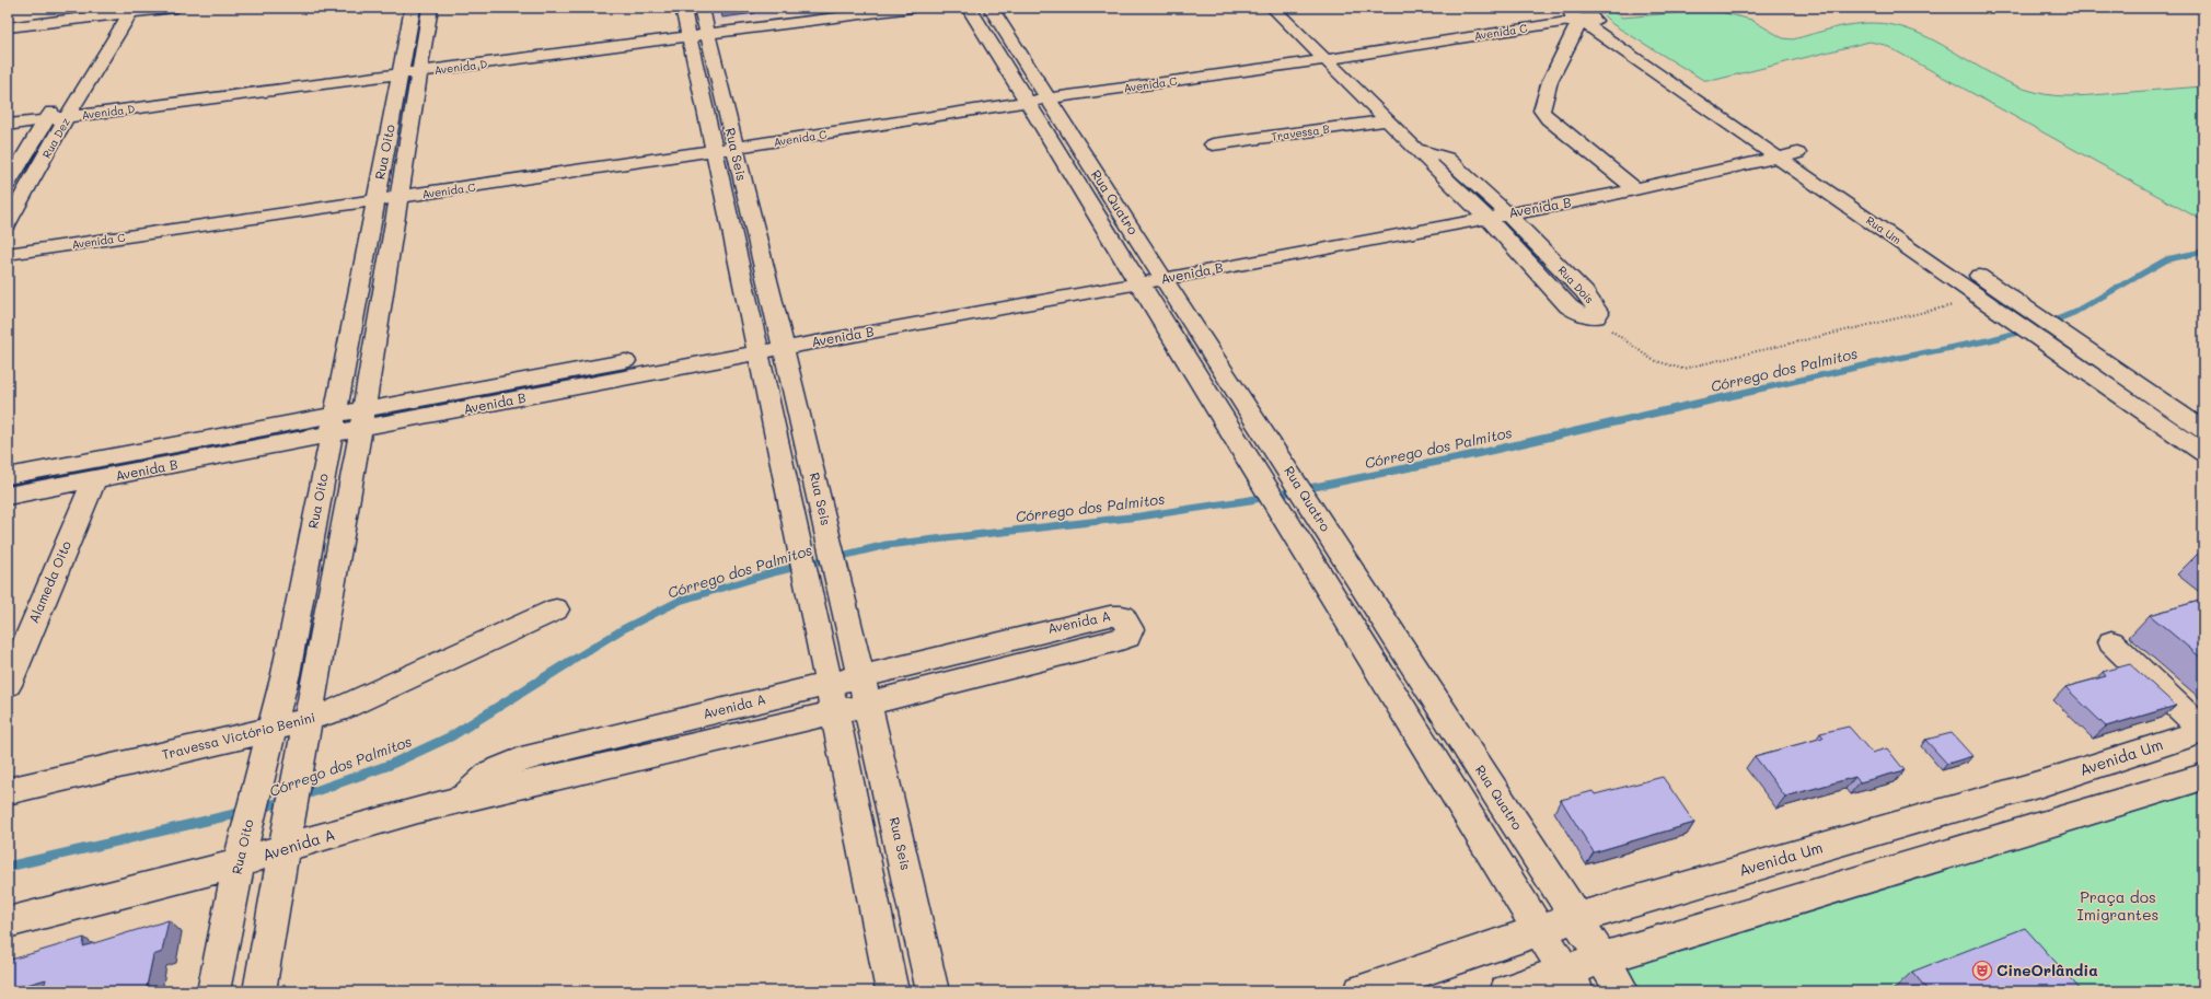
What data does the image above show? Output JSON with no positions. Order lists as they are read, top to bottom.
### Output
{
  "streets": {
    "street": [
      "Avenida C",
      "Avenida D",
      "Travessa B",
      "Rua Dez",
      "Rua Oito",
      "Rua Seis",
      "Rua Quatro",
      "Avenida B",
      "Rua Um",
      "Rua Dois",
      "Alameda Oito",
      "Avenida A",
      "Travessa Victório Benini",
      "Avenida Um"
    ]
  },
  "crossings": [
    ["Avenida C", "Rua Oito"],
    ["Avenida C", "Rua Seis"],
    ["Avenida C", "Rua Quatro"],
    ["Avenida C", "Rua Um"],
    ["Avenida C", "Rua Dois"],
    ["Avenida D", "Rua Dez"],
    ["Avenida D", "Rua Oito"],
    ["Avenida D", "Rua Seis"],
    ["Travessa B", "Rua Dois"],
    ["Rua Oito", "Avenida B"],
    ["Rua Oito", "Avenida A"],
    ["Rua Oito", "Travessa Victório Benini"],
    ["Rua Seis", "Avenida B"],
    ["Rua Seis", "Avenida A"],
    ["Rua Quatro", "Avenida B"],
    ["Rua Quatro", "Avenida Um"],
    ["Avenida B", "Rua Um"],
    ["Avenida B", "Rua Dois"],
    ["Avenida B", "Alameda Oito"]
  ],
  "water": ["Córrego dos Palmitos"],
  "parks": ["Praça dos Imigrantes"],
  "places": {
    "theatre": ["CineOrlândia"]
  }
}
